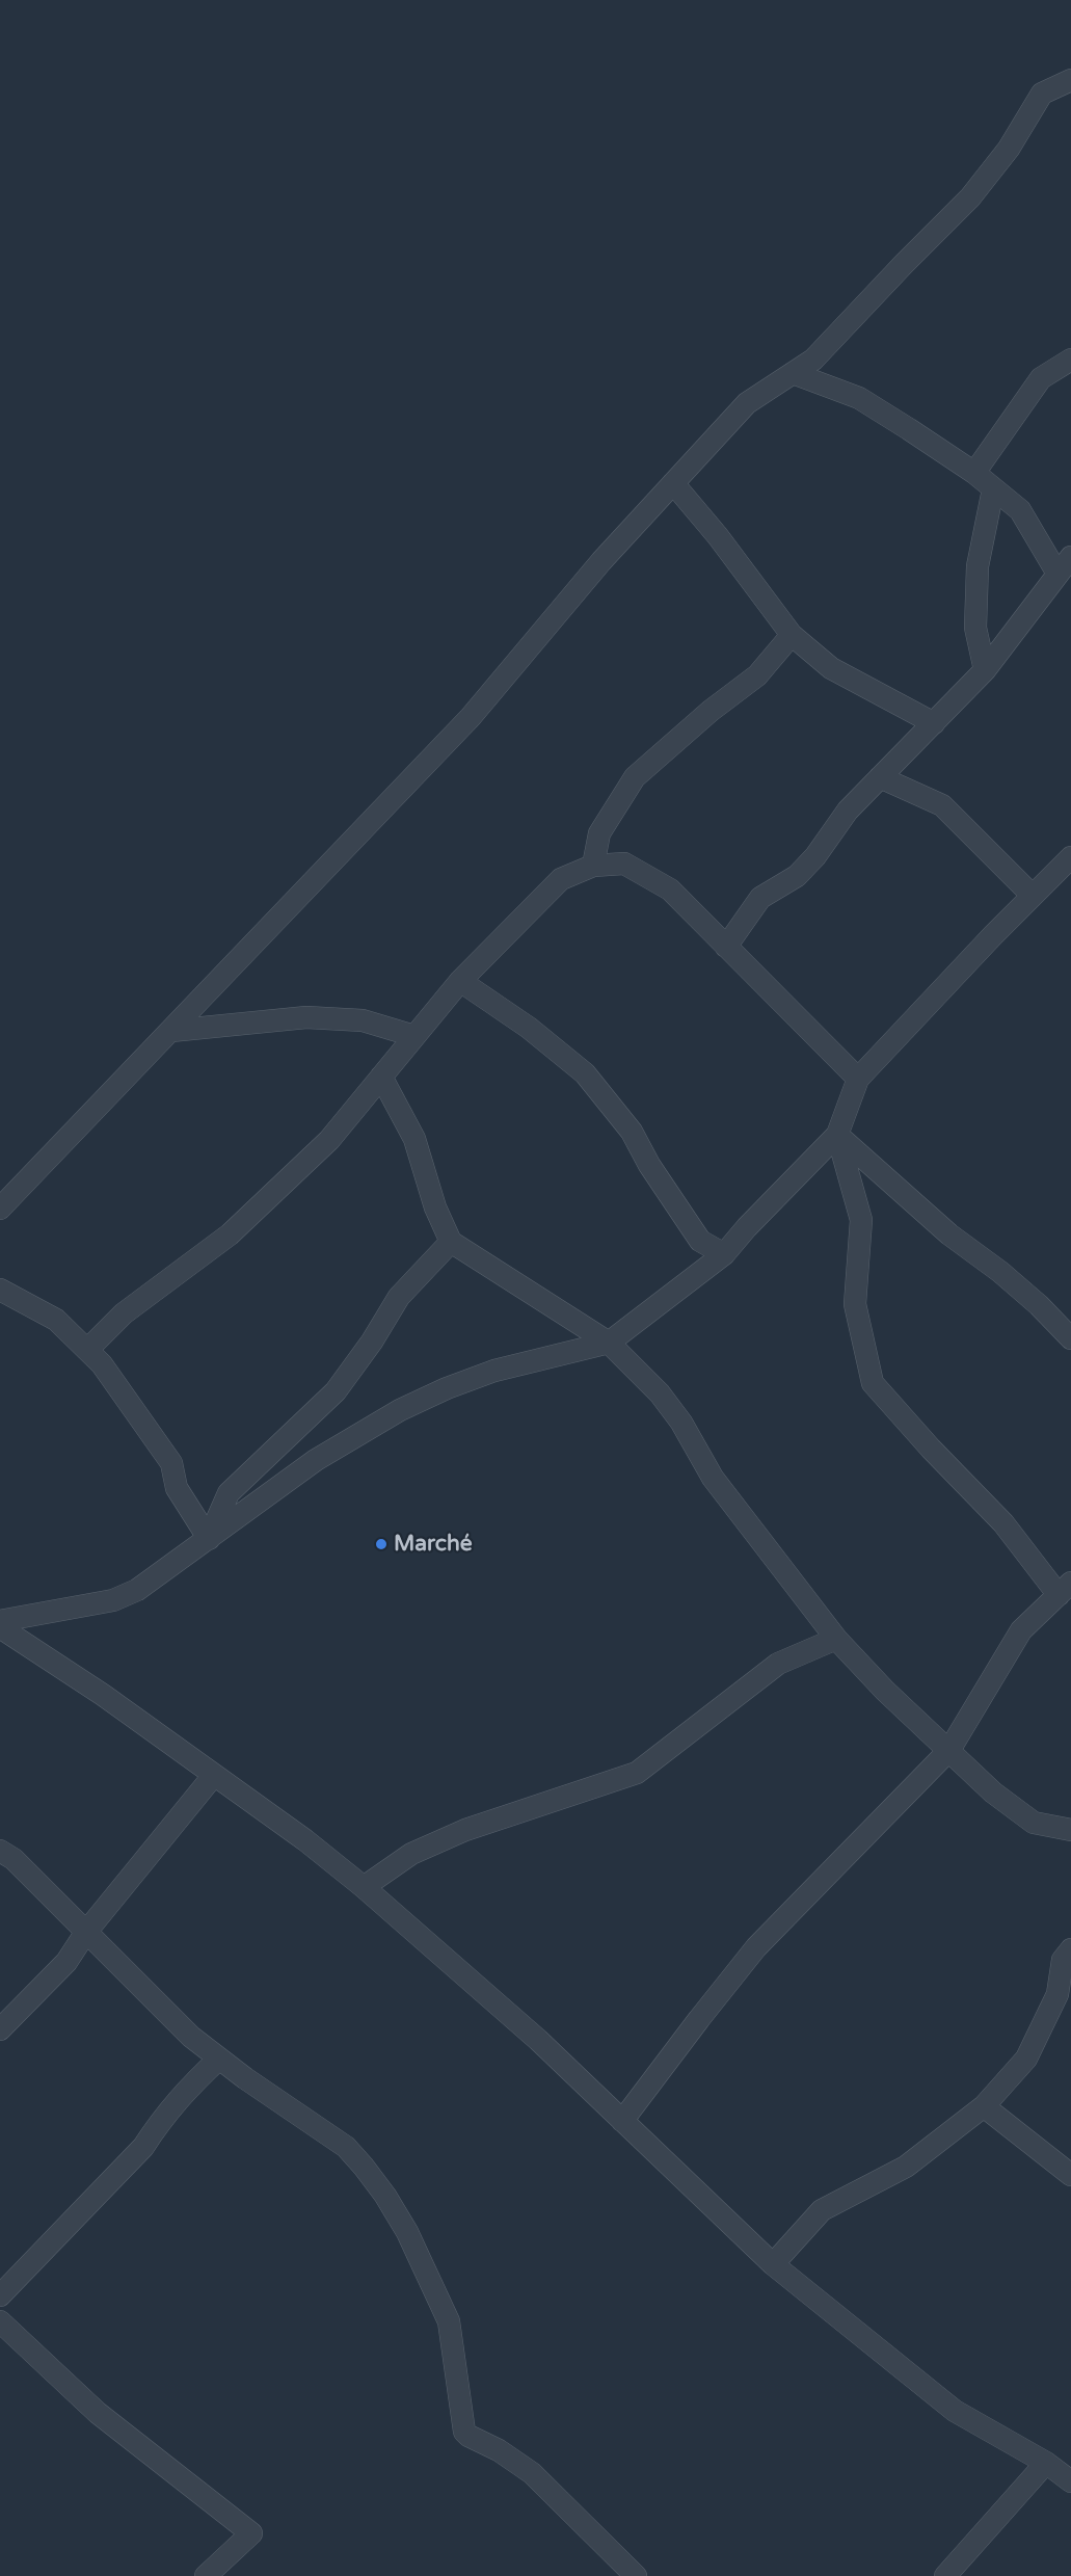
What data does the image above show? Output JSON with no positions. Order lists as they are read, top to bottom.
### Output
{
  "places": ["Marché"]
}
